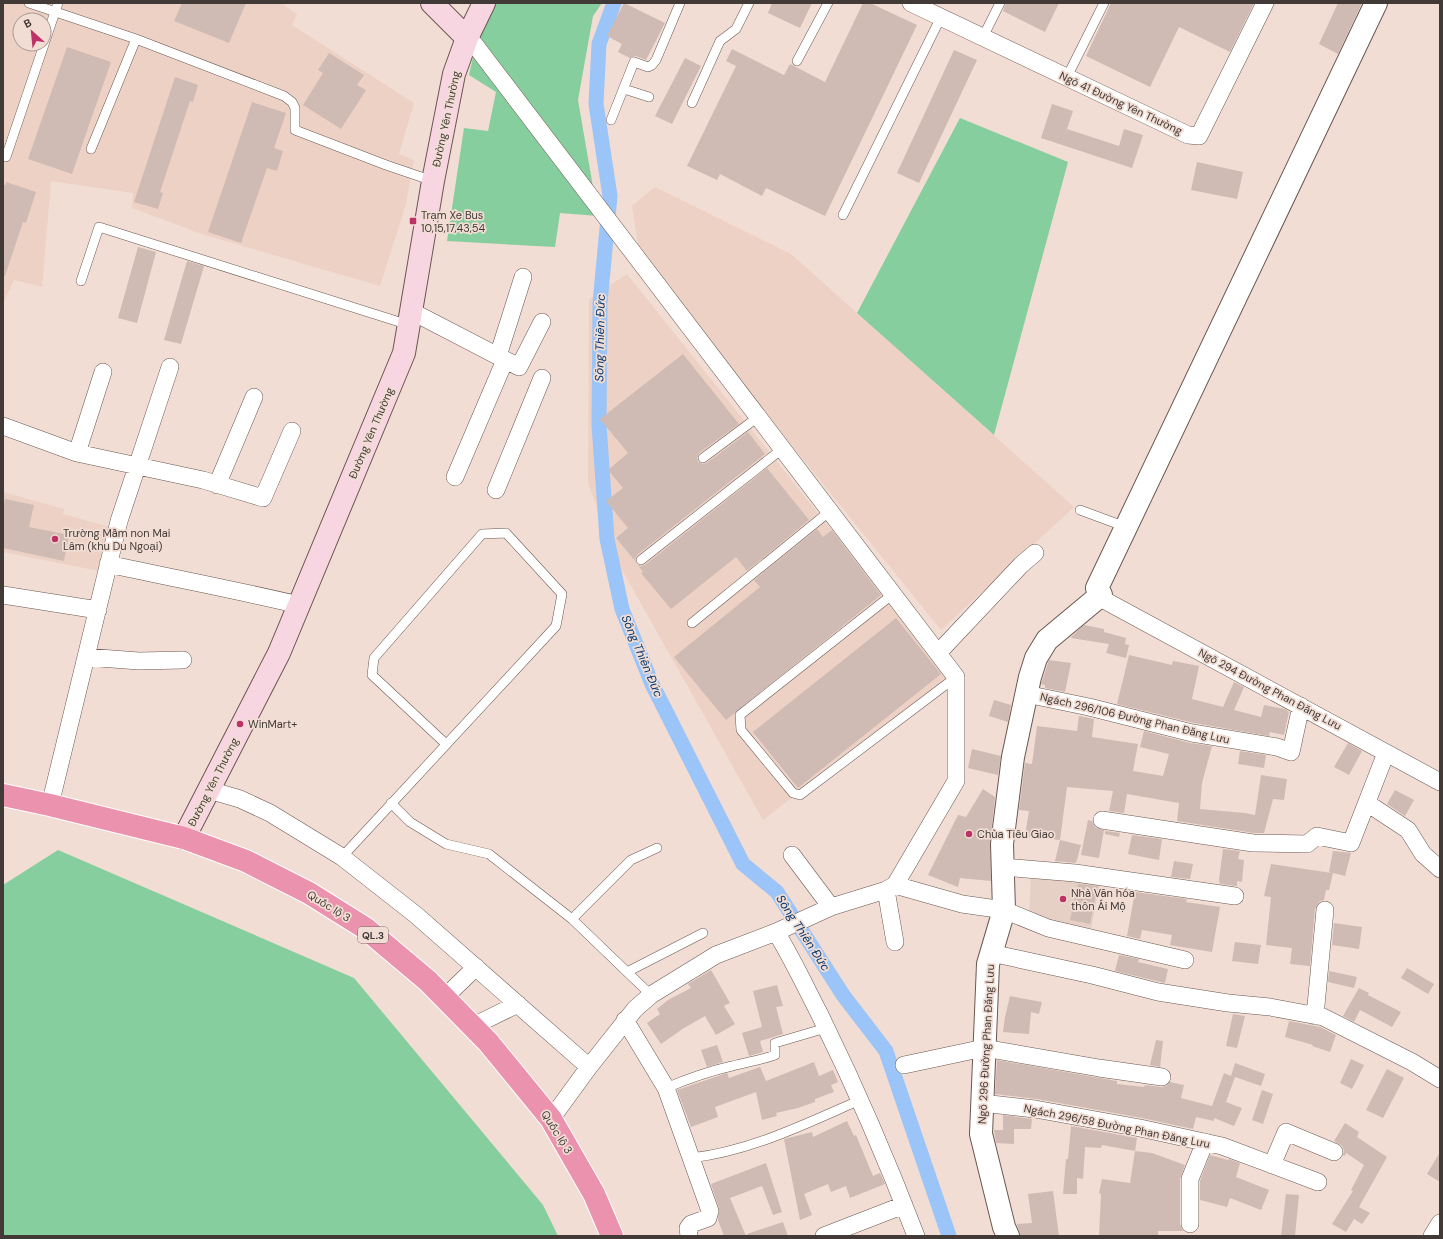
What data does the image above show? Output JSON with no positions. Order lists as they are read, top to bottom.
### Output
{
  "streets": {
    "highway": ["Quốc lộ 3", "QL.3"],
    "main road": ["Đường Yên Thường"],
    "street": [
      "Ngõ 41 Đường Yên Thường",
      "Ngõ 294 Đường Phan Đăng Lưu",
      "Ngách 296/106 Đường Phan Đăng Lưu",
      "Ngõ 296 Đường Phan Đăng Lưu",
      "Ngách 296/58 Đường Phan Đăng Lưu"
    ]
  },
  "crossings": [
    ["Đường Yên Thường", "Quốc lộ 3"],
    ["Ngõ 294 Đường Phan Đăng Lưu", "Ngách 296/106 Đường Phan Đăng Lưu"],
    ["Ngõ 294 Đường Phan Đăng Lưu", "Ngõ 296 Đường Phan Đăng Lưu"],
    ["Ngách 296/106 Đường Phan Đăng Lưu", "Ngõ 296 Đường Phan Đăng Lưu"],
    ["Ngõ 296 Đường Phan Đăng Lưu", "Ngách 296/58 Đường Phan Đăng Lưu"]
  ],
  "water": ["Sông Thiên Đức"],
  "places": {
    "transit": ["Trạm Xe Bus 10,15,17,43,54"],
    "other": [
      "Trường Mầm non Mai Lâm (khu Du Ngoại)",
      "WinMart+",
      "Chùa Tiêu Giao",
      "Nhà Văn hóa thôn Ái Mộ"
    ]
  },
  "north": "top left"
}
